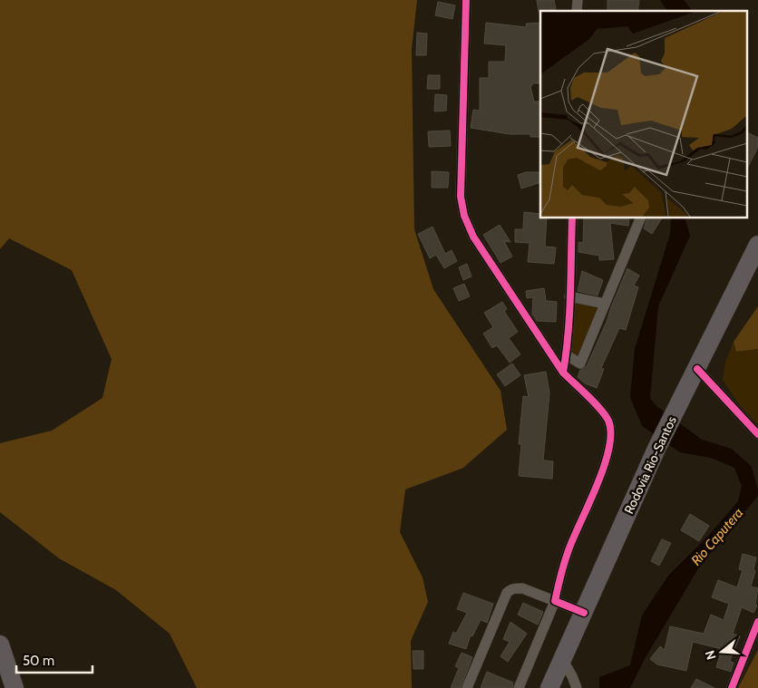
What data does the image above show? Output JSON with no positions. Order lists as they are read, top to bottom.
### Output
{
  "streets": {
    "highway": ["Rodovia Rio-Santos"]
  },
  "water": ["Rio Caputera"],
  "scale_bar": "50 m",
  "north": "left"
}
